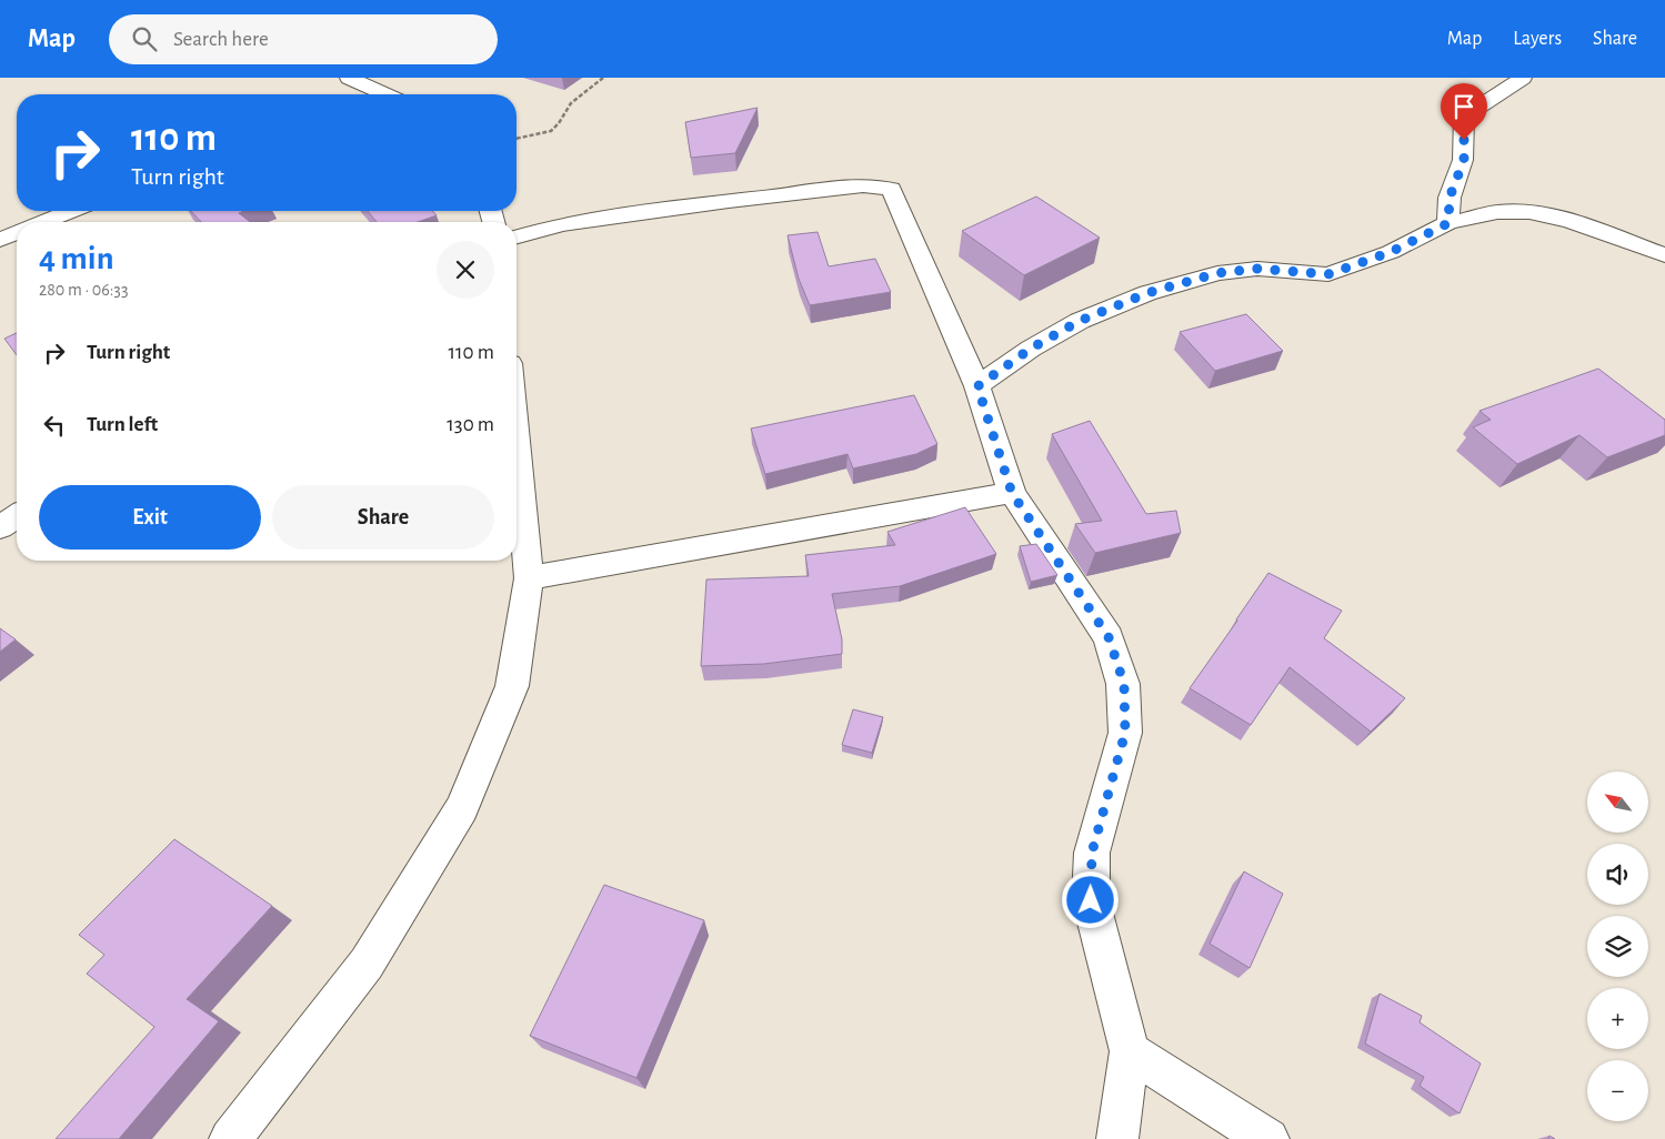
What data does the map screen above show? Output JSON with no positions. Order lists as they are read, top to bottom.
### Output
{
  "north": "top left",
  "page": {
    "header": "Map",
    "search": "Search here",
    "nav": ["Map", "Layers", "Share"],
    "turn": ["110 m", "Turn right"],
    "heading": ["4 min", "280 m · 06:33"],
    "list": [
      {
        "name": "Turn right",
        "value": "110 m"
      },
      {
        "name": "Turn left",
        "value": "130 m"
      }
    ],
    "buttons": ["Exit", "Share"],
    "map_buttons": ["+", "−"]
  }
}
